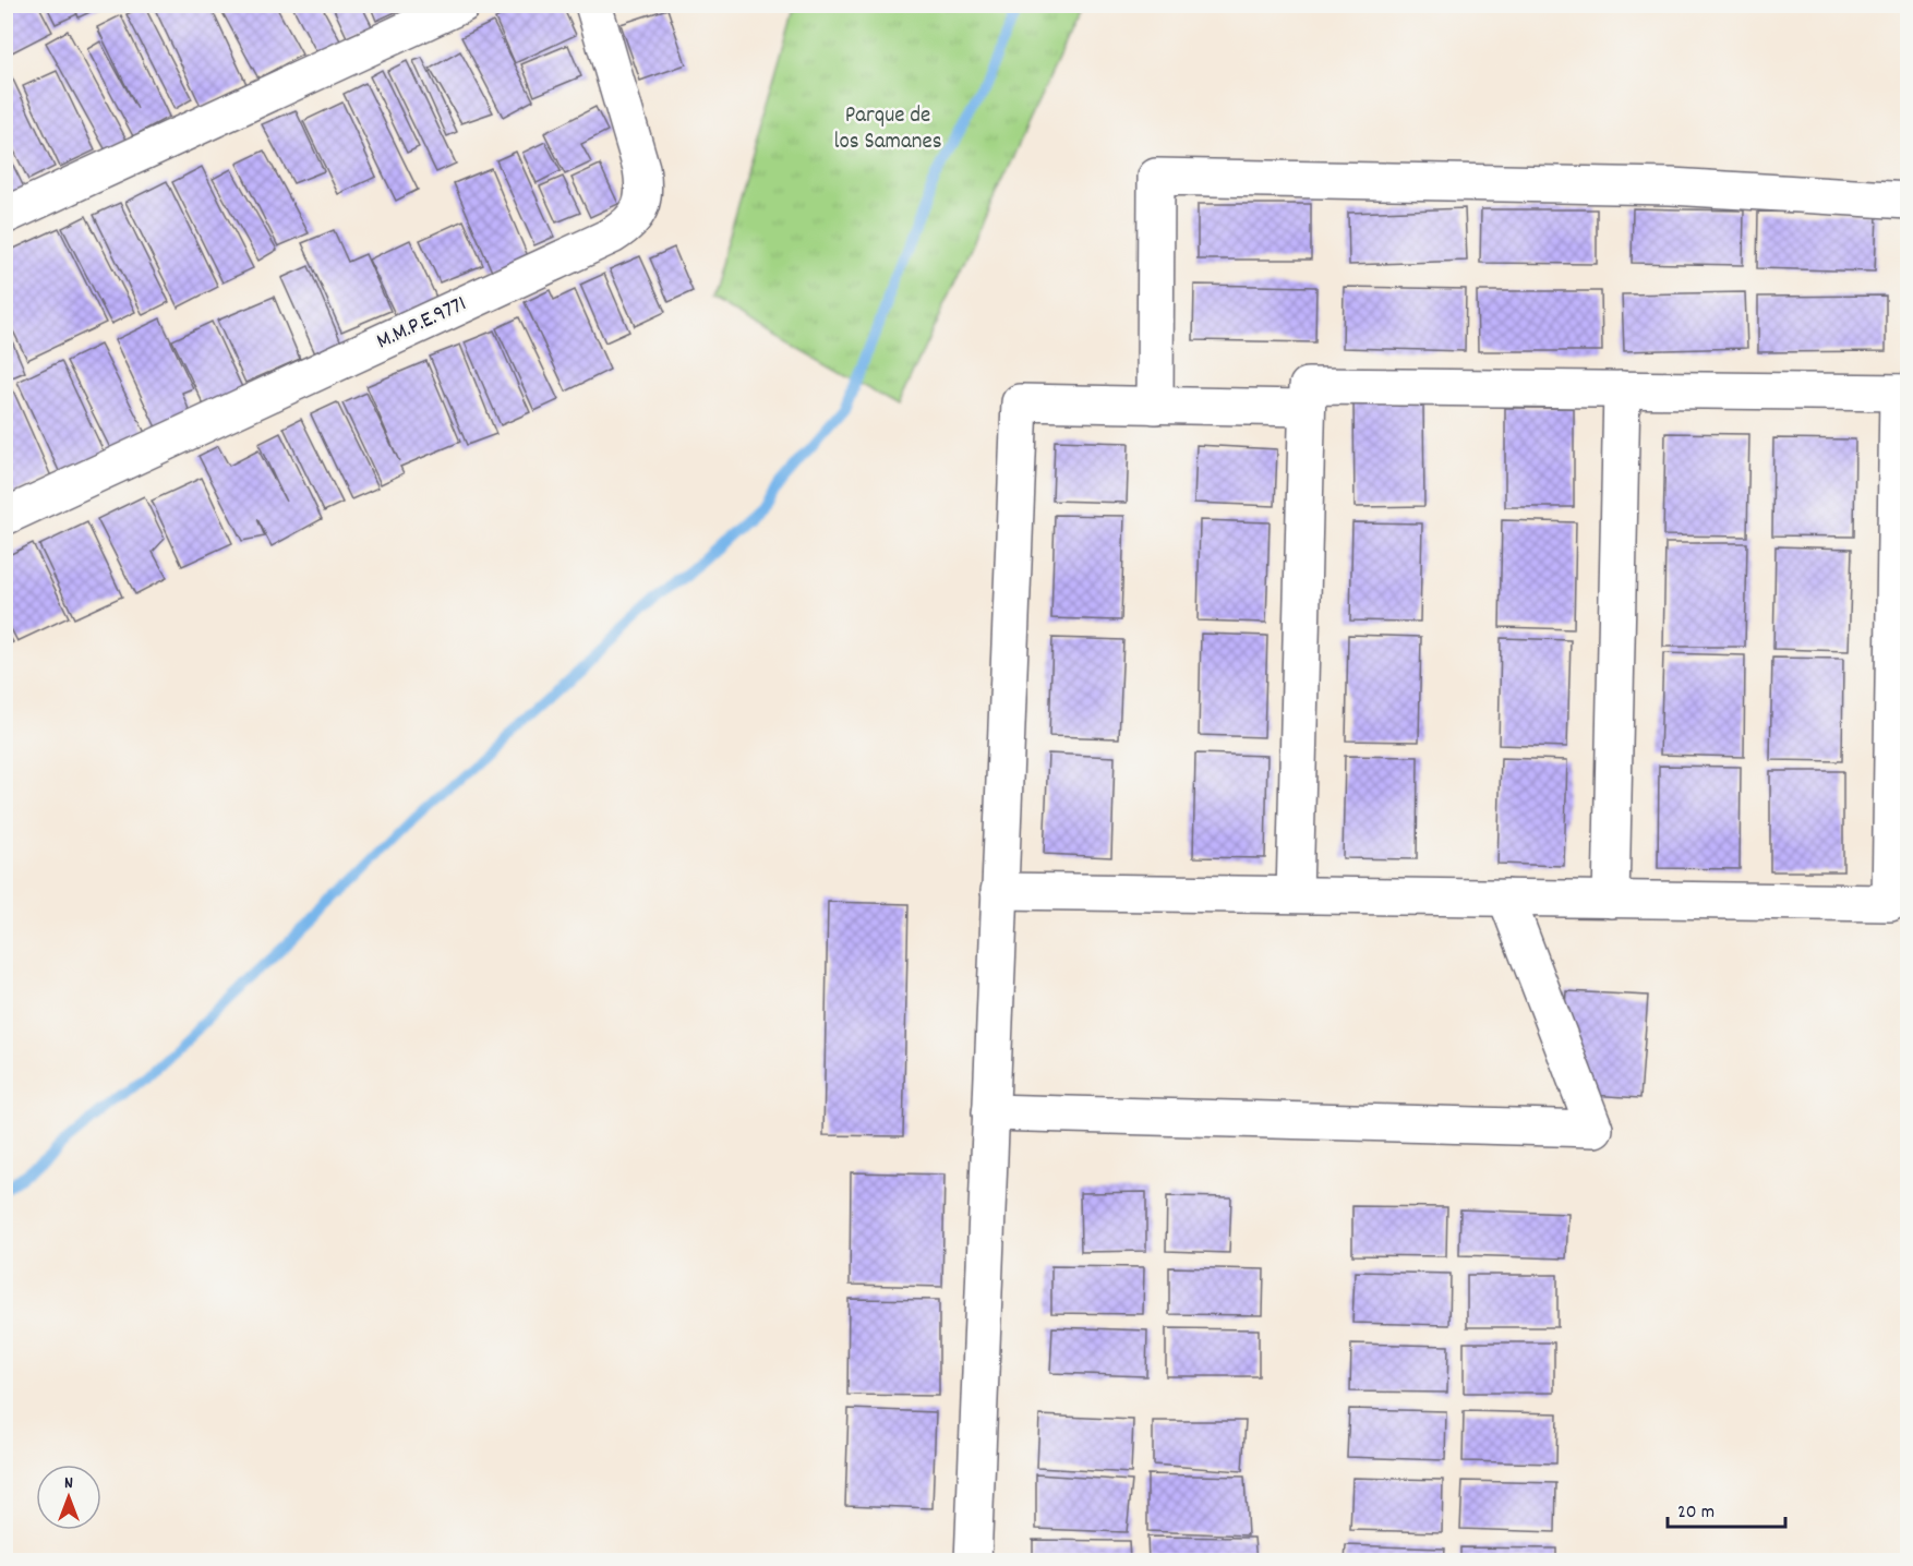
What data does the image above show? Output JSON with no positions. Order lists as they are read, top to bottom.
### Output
{
  "streets": {
    "street": ["M.M.P.E.9771"]
  },
  "parks": ["Parque de los Samanes"],
  "scale_bar": "20 m",
  "north": "top"
}
